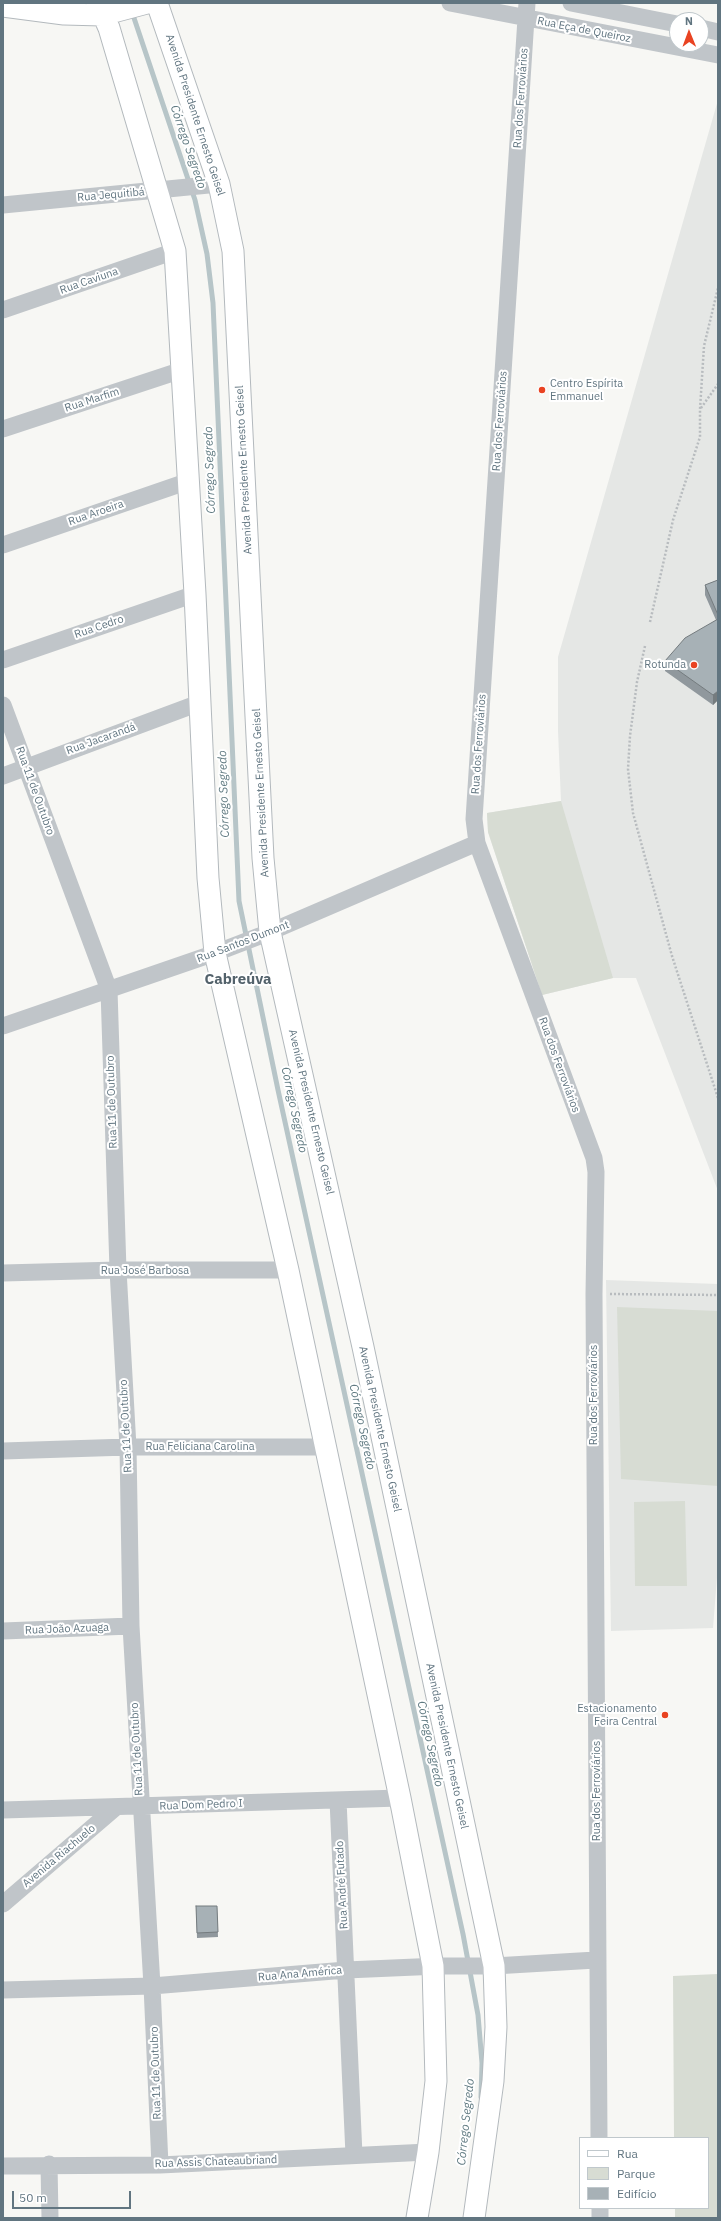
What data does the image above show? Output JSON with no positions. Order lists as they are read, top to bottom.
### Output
{
  "streets": {
    "main road": ["Avenida Presidente Ernesto Geisel"],
    "street": [
      "Rua Eça de Queiroz",
      "Rua dos Ferroviários",
      "Rua Jequitibá",
      "Rua Caviuna",
      "Rua Marfim",
      "Rua Aroeira",
      "Rua Cedro",
      "Rua Jacarandá",
      "Rua 11 de Outubro",
      "Rua Santos Dumont",
      "Rua José Barbosa",
      "Rua Feliciana Carolina",
      "Rua João Azuaga",
      "Rua Dom Pedro I",
      "Avenida Riachuelo",
      "Rua André Futado",
      "Rua Ana América",
      "Rua Assis Chateaubriand"
    ]
  },
  "crossings": [
    ["Rua Eça de Queiroz", "Rua dos Ferroviários"],
    ["Rua dos Ferroviários", "Rua Santos Dumont"],
    ["Rua dos Ferroviários", "Rua Ana América"],
    ["Avenida Presidente Ernesto Geisel", "Rua Jequitibá"],
    ["Avenida Presidente Ernesto Geisel", "Rua Santos Dumont"],
    ["Avenida Presidente Ernesto Geisel", "Rua Ana América"],
    ["Rua Jacarandá", "Rua 11 de Outubro"],
    ["Rua 11 de Outubro", "Rua Santos Dumont"],
    ["Rua 11 de Outubro", "Rua José Barbosa"],
    ["Rua 11 de Outubro", "Rua Feliciana Carolina"],
    ["Rua 11 de Outubro", "Rua João Azuaga"],
    ["Rua 11 de Outubro", "Rua Dom Pedro I"],
    ["Rua 11 de Outubro", "Rua Ana América"],
    ["Rua 11 de Outubro", "Rua Assis Chateaubriand"],
    ["Rua Dom Pedro I", "Avenida Riachuelo"],
    ["Rua Dom Pedro I", "Rua André Futado"],
    ["Rua André Futado", "Rua Ana América"],
    ["Rua André Futado", "Rua Assis Chateaubriand"]
  ],
  "districts": ["Cabreúva"],
  "water": ["Córrego Segredo"],
  "places": ["Centro Espírita Emmanuel", "Rotunda", "Estacionamento Feira Central"],
  "legend": ["Rua", "Parque", "Edifício"],
  "scale_bar": "50 m",
  "north": "top"
}
